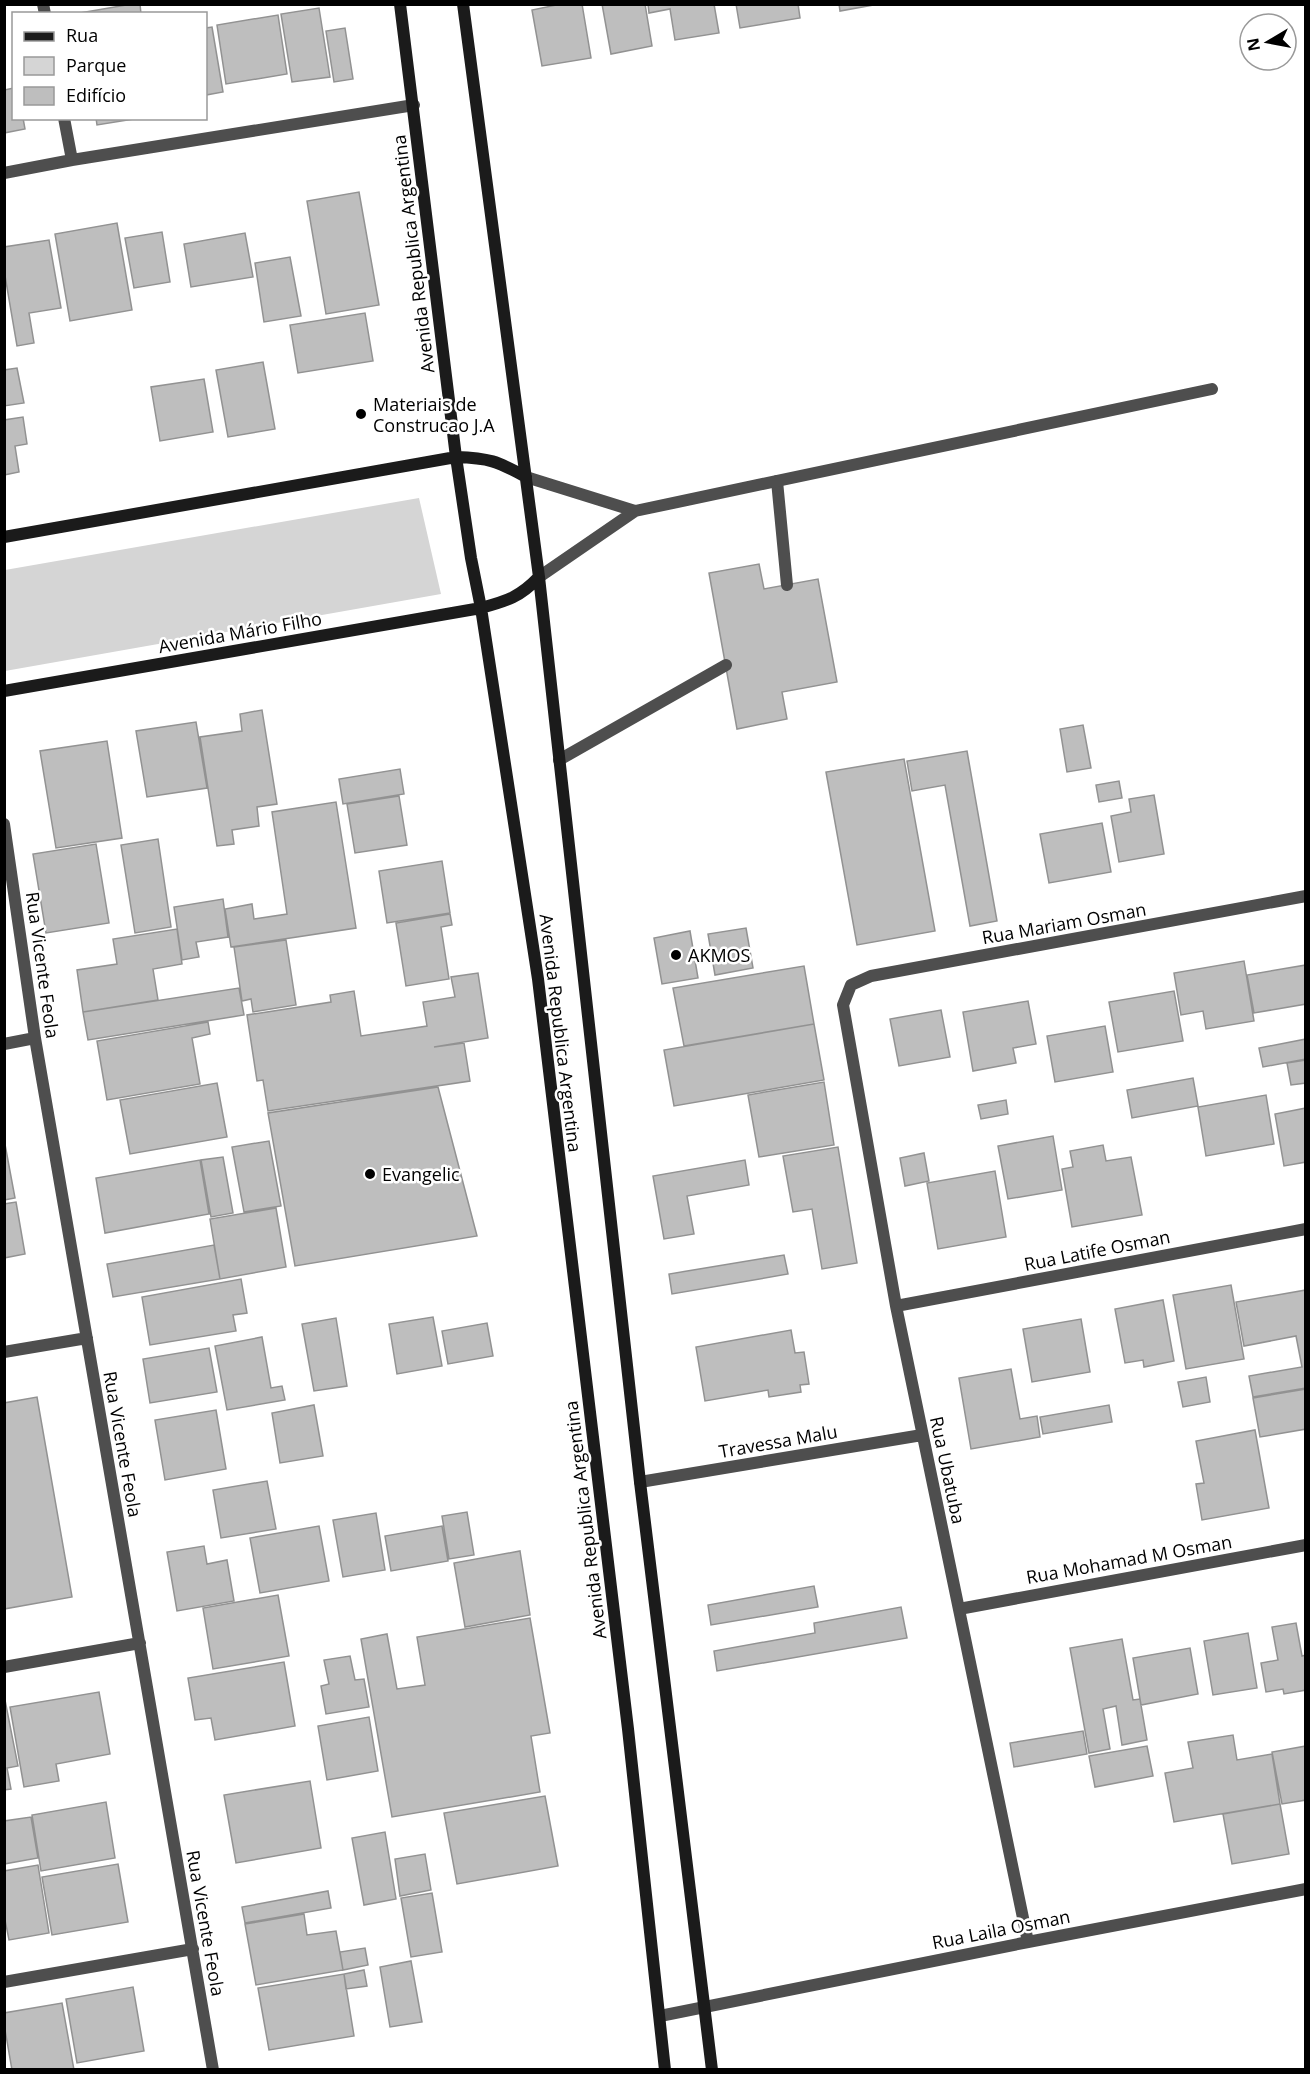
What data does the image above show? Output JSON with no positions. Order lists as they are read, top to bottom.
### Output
{
  "streets": {
    "main road": ["Avenida Republica Argentina", "Avenida Mário Filho"],
    "street": [
      "Rua Mariam Osman",
      "Rua Vicente Feola",
      "Rua Latife Osman",
      "Travessa Malu",
      "Rua Ubatuba",
      "Rua Mohamad M Osman",
      "Rua Laila Osman"
    ]
  },
  "crossings": [
    ["Avenida Republica Argentina", "Avenida Mário Filho"],
    ["Avenida Republica Argentina", "Travessa Malu"],
    ["Avenida Republica Argentina", "Rua Laila Osman"],
    ["Rua Mariam Osman", "Rua Ubatuba"],
    ["Rua Latife Osman", "Rua Ubatuba"],
    ["Travessa Malu", "Rua Ubatuba"],
    ["Rua Ubatuba", "Rua Mohamad M Osman"],
    ["Rua Ubatuba", "Rua Laila Osman"]
  ],
  "places": ["Materiais de Construcao J.A", "AKMOS", "Evangelic"],
  "legend": ["Rua", "Parque", "Edifício"],
  "north": "left"
}
